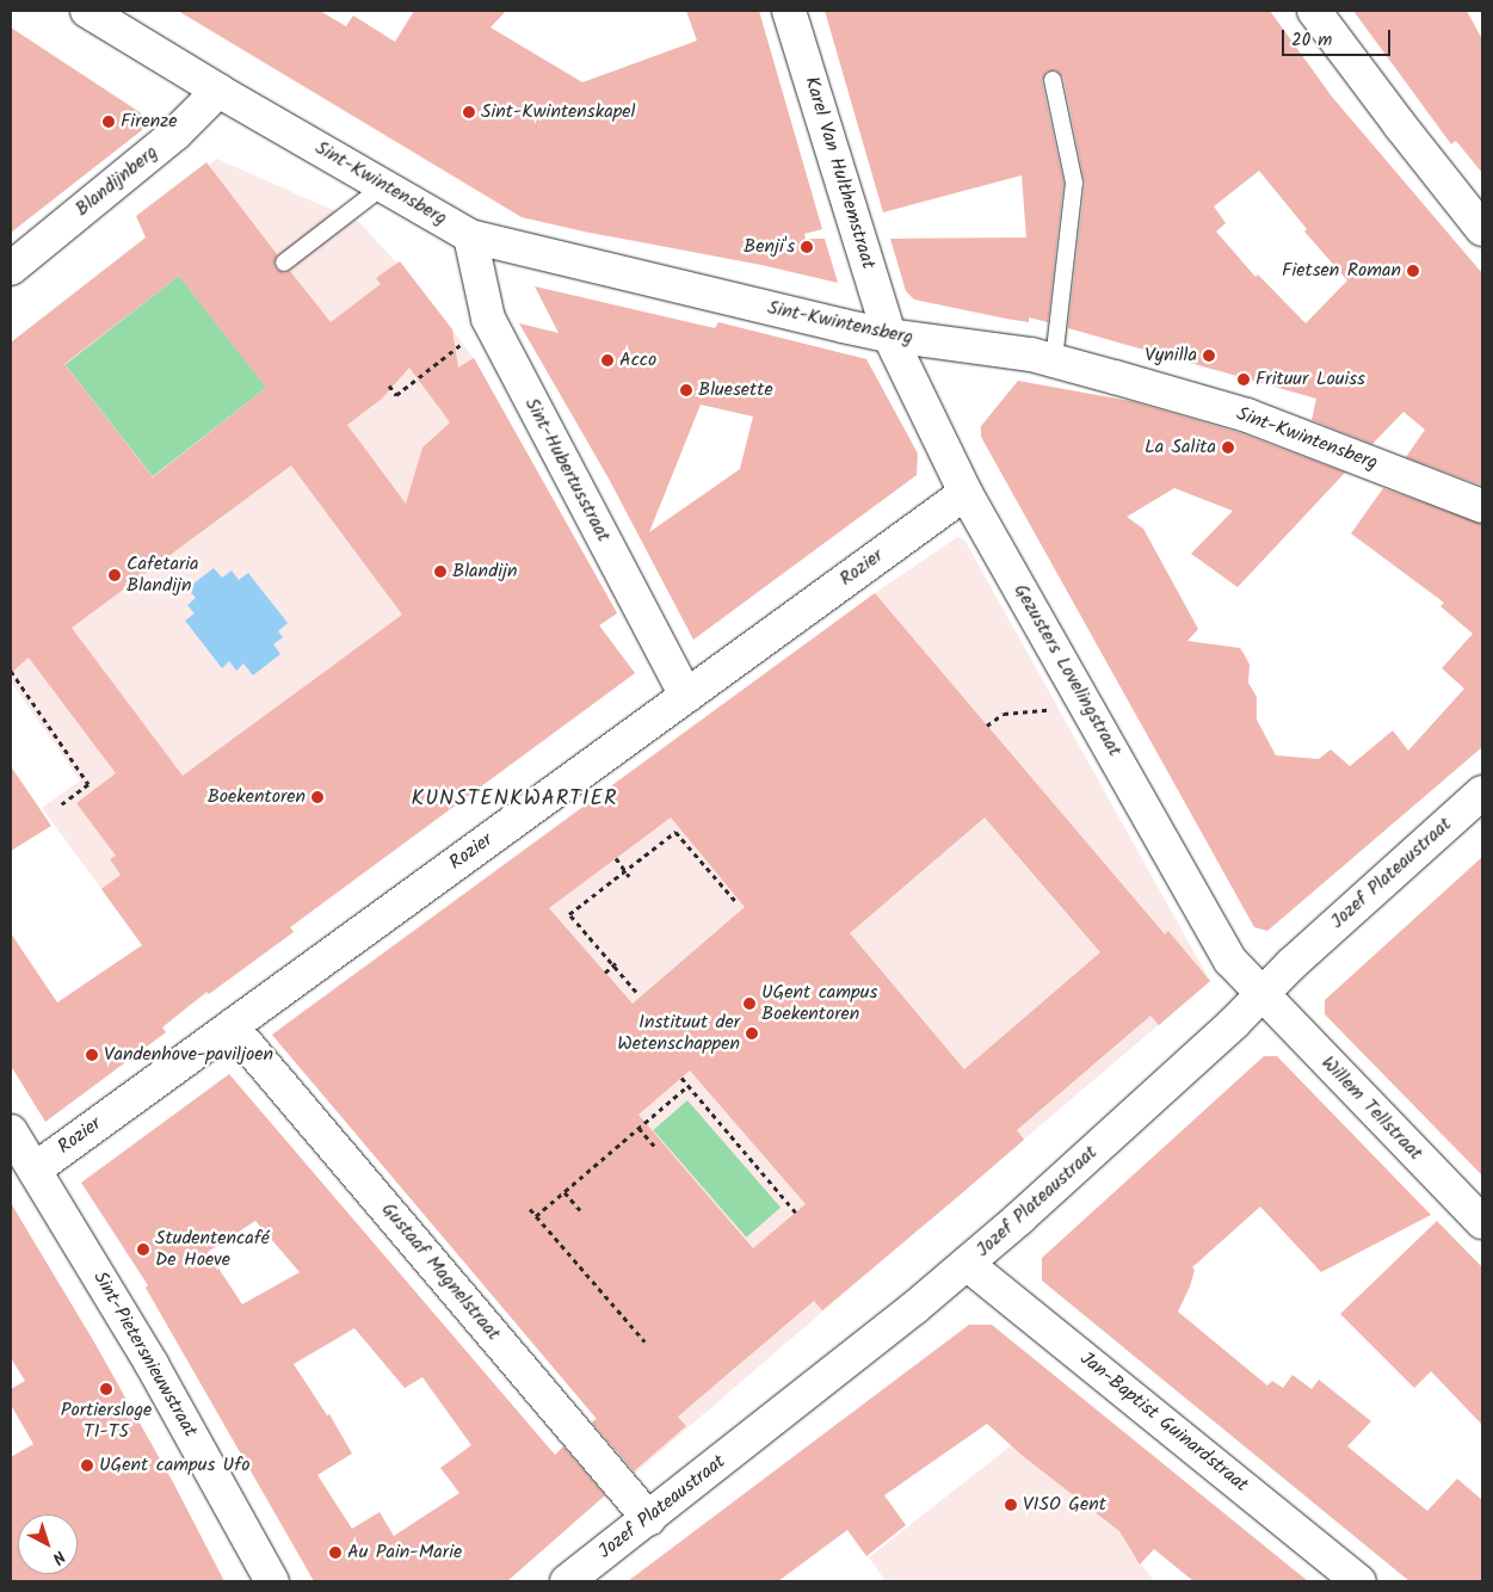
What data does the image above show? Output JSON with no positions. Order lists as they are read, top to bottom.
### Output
{
  "streets": {
    "street": [
      "Karel Van Hulthemstraat",
      "Blandijnberg",
      "Sint-Kwintensberg",
      "Sint-Hubertusstraat",
      "Rozier",
      "Gezusters Lovelingstraat",
      "Jozef Plateaustraat",
      "Willem Tellstraat",
      "Gustaaf Magnelstraat",
      "Sint-Pietersnieuwstraat",
      "Jan-Baptist Guinardstraat"
    ]
  },
  "crossings": [
    ["Karel Van Hulthemstraat", "Sint-Kwintensberg"],
    ["Karel Van Hulthemstraat", "Gezusters Lovelingstraat"],
    ["Blandijnberg", "Sint-Kwintensberg"],
    ["Sint-Kwintensberg", "Sint-Hubertusstraat"],
    ["Sint-Kwintensberg", "Gezusters Lovelingstraat"],
    ["Sint-Hubertusstraat", "Rozier"],
    ["Rozier", "Gezusters Lovelingstraat"],
    ["Rozier", "Gustaaf Magnelstraat"],
    ["Rozier", "Sint-Pietersnieuwstraat"],
    ["Gezusters Lovelingstraat", "Jozef Plateaustraat"],
    ["Gezusters Lovelingstraat", "Willem Tellstraat"],
    ["Jozef Plateaustraat", "Willem Tellstraat"],
    ["Jozef Plateaustraat", "Gustaaf Magnelstraat"],
    ["Jozef Plateaustraat", "Jan-Baptist Guinardstraat"]
  ],
  "districts": ["KUNSTENKWARTIER"],
  "places": [
    "Sint-Kwintenskapel",
    "Firenze",
    "Benji's",
    "Fietsen Roman",
    "Vynilla",
    "Acco",
    "Frituur Louiss",
    "Bluesette",
    "La Salita",
    "Blandijn",
    "Cafetaria Blandijn",
    "Boekentoren",
    "UGent campus Boekentoren",
    "Instituut der Wetenschappen",
    "Vandenhove-paviljoen",
    "Studentencafé De Hoeve",
    "Portiersloge T1-T5",
    "UGent campus Ufo",
    "VISO Gent",
    "Au Pain-Marie"
  ],
  "scale_bar": "20 m",
  "north": "bottom right"
}
